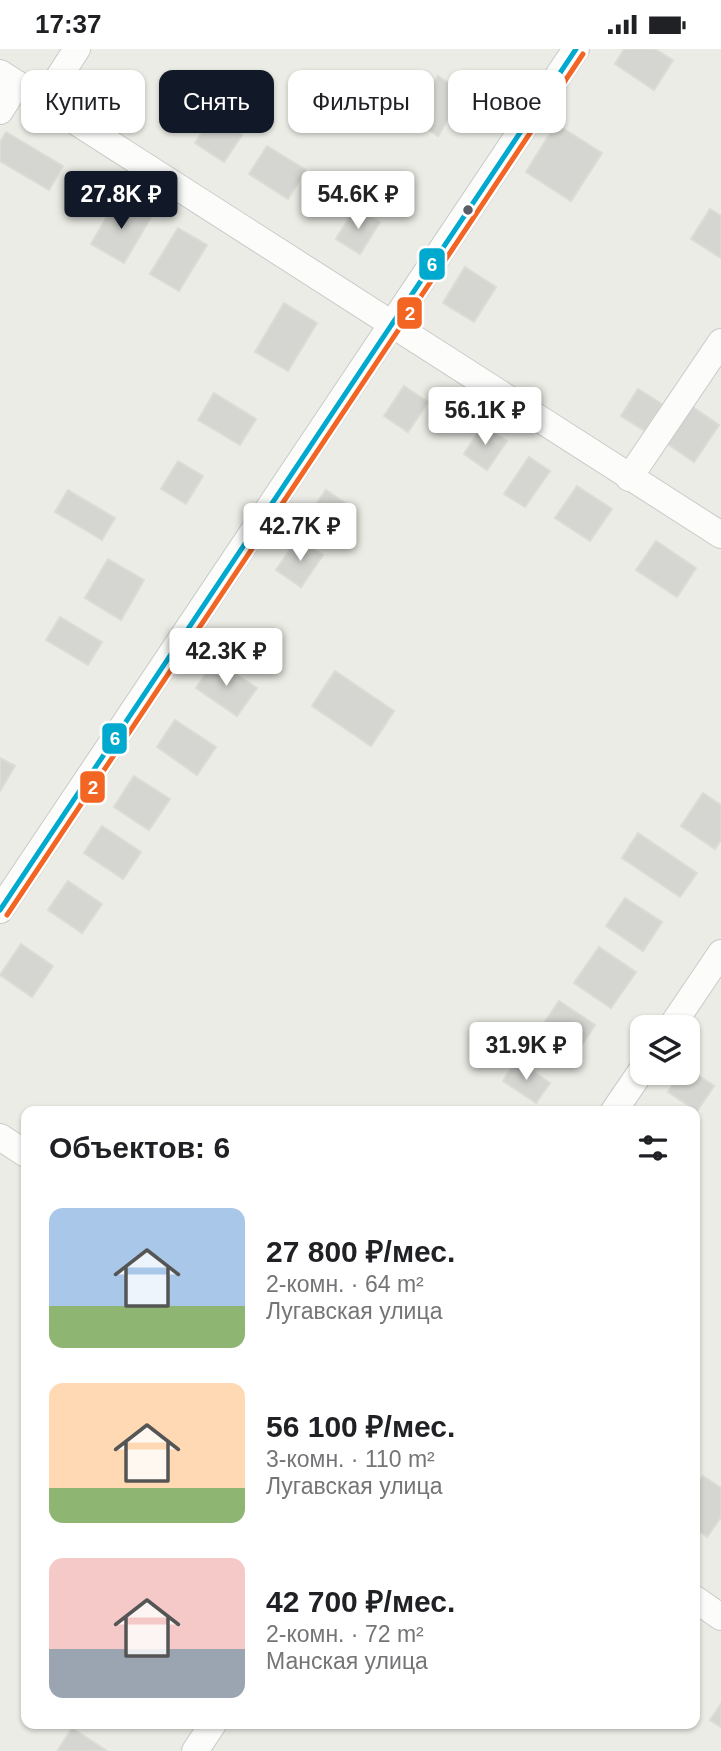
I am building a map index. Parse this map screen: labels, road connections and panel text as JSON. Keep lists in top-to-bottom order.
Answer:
{
  "lines": ["transit line 6", "transit line 2"],
  "page": {
    "status": "17:37",
    "chip": [
      "Купить",
      "Снять",
      "Фильтры",
      "Новое"
    ],
    "price": [
      "27.8K ₽",
      "54.6K ₽",
      "56.1K ₽",
      "42.7K ₽",
      "42.3K ₽",
      "31.9K ₽"
    ],
    "heading": "Объектов: 6",
    "list": [
      {
        "name": "27 800 ₽/мес.",
        "note": "2-комн. · 64 m² · Лугавская улица"
      },
      {
        "name": "56 100 ₽/мес.",
        "note": "3-комн. · 110 m² · Лугавская улица"
      },
      {
        "name": "42 700 ₽/мес.",
        "note": "2-комн. · 72 m² · Манская улица"
      }
    ]
  }
}
